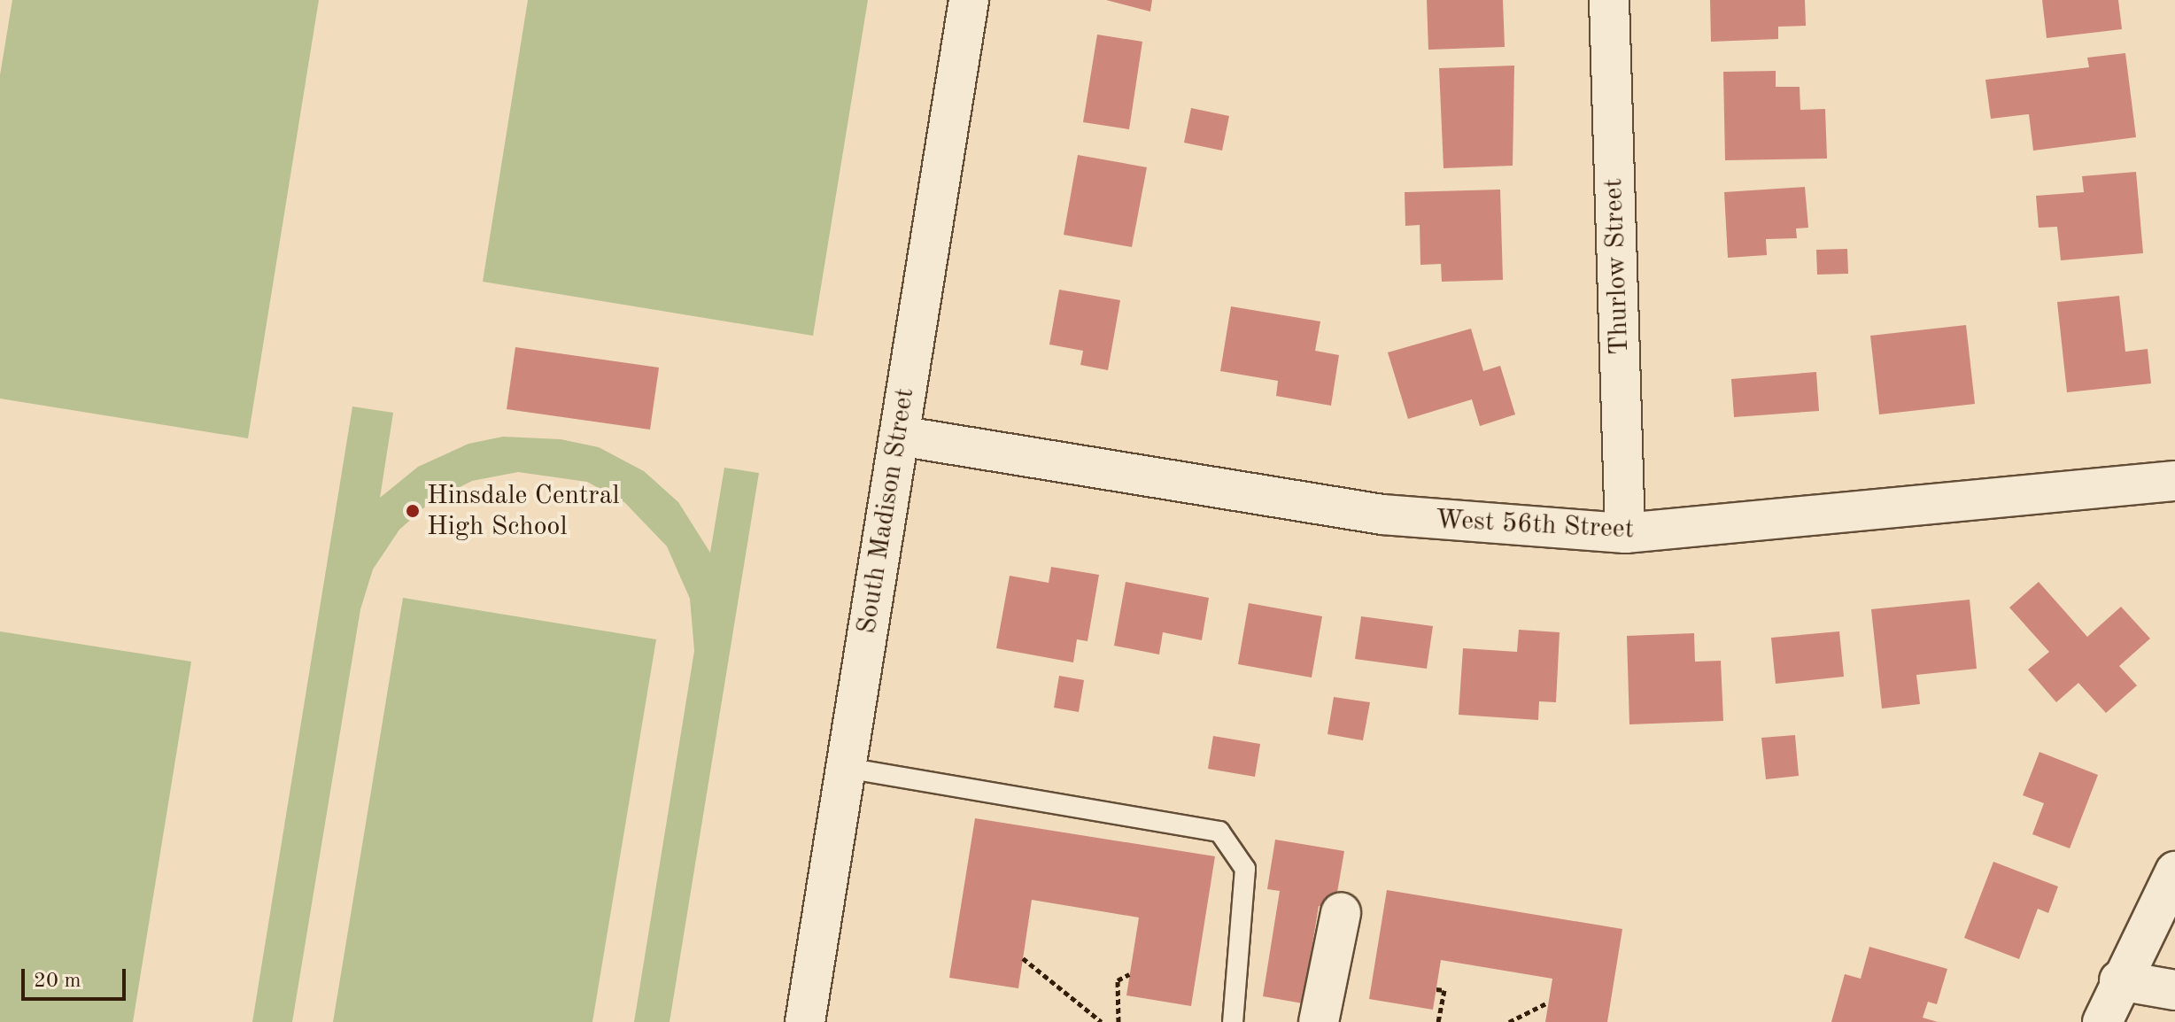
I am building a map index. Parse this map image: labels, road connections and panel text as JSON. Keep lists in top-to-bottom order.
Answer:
{
  "streets": {
    "street": ["Thurlow Street", "South Madison Street", "West 56th Street"]
  },
  "crossings": [
    ["Thurlow Street", "West 56th Street"],
    ["South Madison Street", "West 56th Street"]
  ],
  "places": ["Hinsdale Central High School"],
  "scale_bar": "20 m"
}
